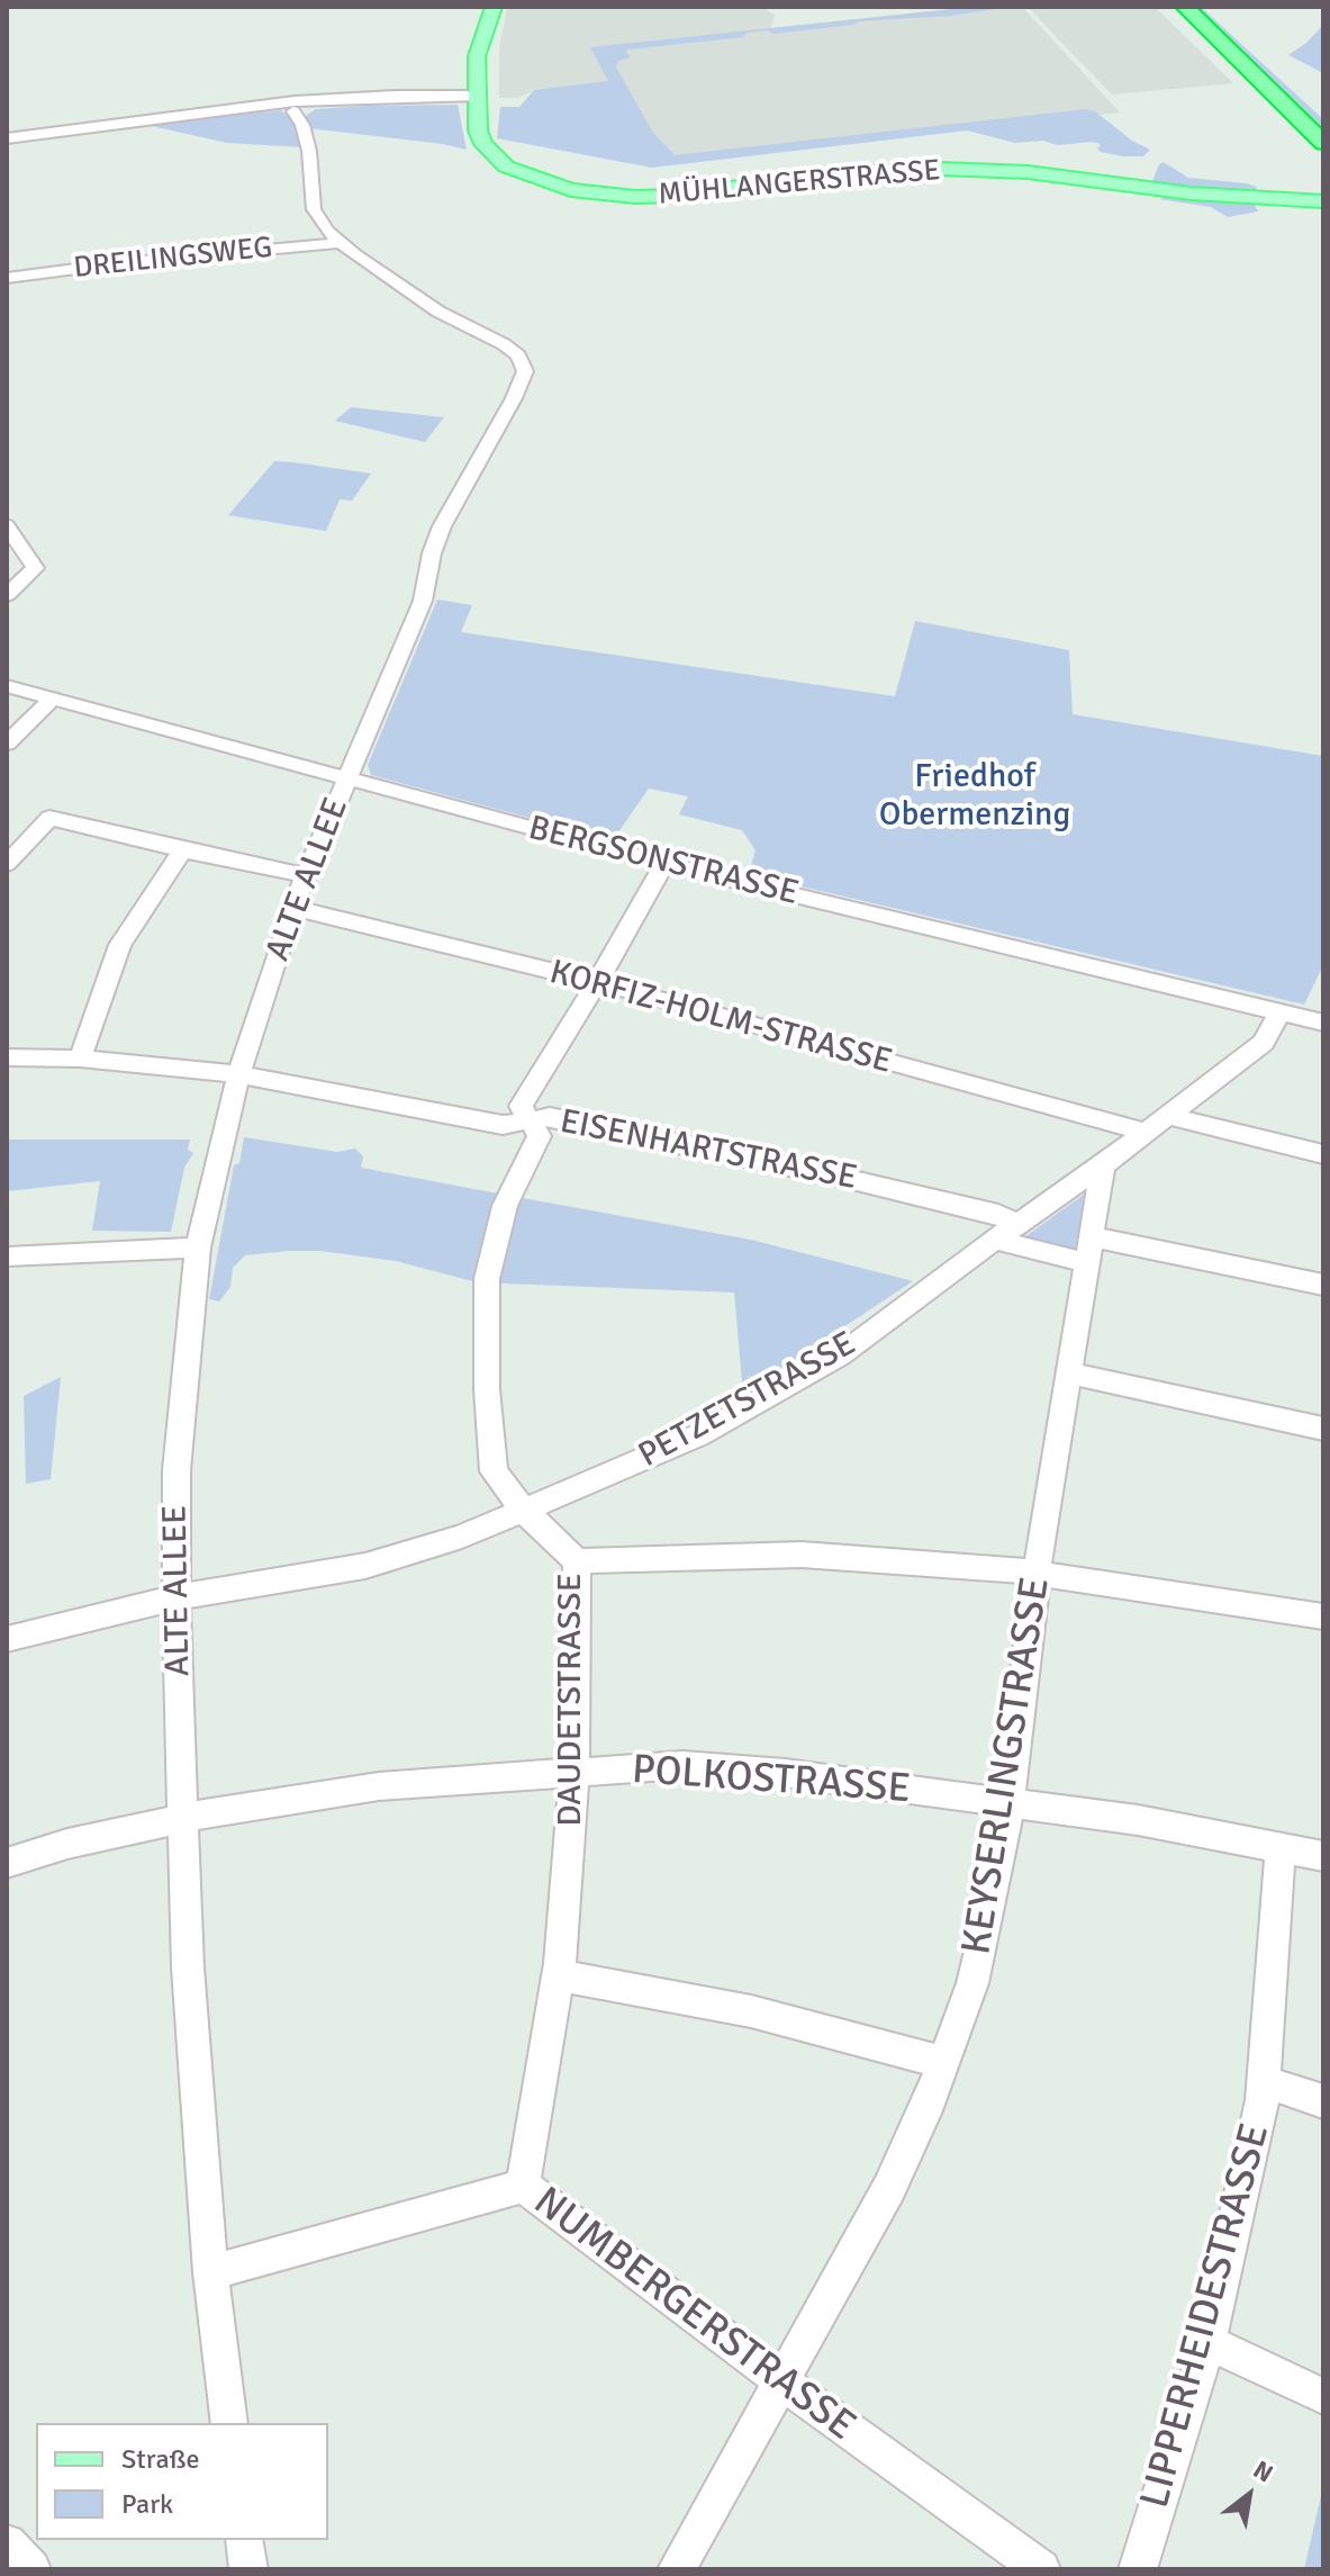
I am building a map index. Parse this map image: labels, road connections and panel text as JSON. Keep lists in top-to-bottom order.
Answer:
{
  "streets": {
    "main road": ["MÜHLANGERSTRASSE"],
    "street": [
      "DREILINGSWEG",
      "BERGSONSTRASSE",
      "ALTE ALLEE",
      "KORFIZ-HOLM-STRASSE",
      "EISENHARTSTRASSE",
      "PETZETSTRASSE",
      "DAUDETSTRASSE",
      "KEYSERLINGSTRASSE",
      "POLKOSTRASSE",
      "NUMBERGERSTRASSE",
      "LIPPERHEIDESTRASSE"
    ]
  },
  "crossings": [
    ["DREILINGSWEG", "ALTE ALLEE"],
    ["BERGSONSTRASSE", "ALTE ALLEE"],
    ["BERGSONSTRASSE", "PETZETSTRASSE"],
    ["BERGSONSTRASSE", "DAUDETSTRASSE"],
    ["ALTE ALLEE", "KORFIZ-HOLM-STRASSE"],
    ["ALTE ALLEE", "EISENHARTSTRASSE"],
    ["ALTE ALLEE", "PETZETSTRASSE"],
    ["ALTE ALLEE", "POLKOSTRASSE"],
    ["ALTE ALLEE", "NUMBERGERSTRASSE"],
    ["KORFIZ-HOLM-STRASSE", "PETZETSTRASSE"],
    ["KORFIZ-HOLM-STRASSE", "DAUDETSTRASSE"],
    ["EISENHARTSTRASSE", "PETZETSTRASSE"],
    ["EISENHARTSTRASSE", "DAUDETSTRASSE"],
    ["PETZETSTRASSE", "DAUDETSTRASSE"],
    ["PETZETSTRASSE", "KEYSERLINGSTRASSE"],
    ["DAUDETSTRASSE", "POLKOSTRASSE"],
    ["DAUDETSTRASSE", "NUMBERGERSTRASSE"],
    ["KEYSERLINGSTRASSE", "POLKOSTRASSE"],
    ["KEYSERLINGSTRASSE", "NUMBERGERSTRASSE"],
    ["POLKOSTRASSE", "LIPPERHEIDESTRASSE"]
  ],
  "parks": ["Friedhof Obermenzing"],
  "legend": ["Straße", "Park"],
  "north": "top right"
}
